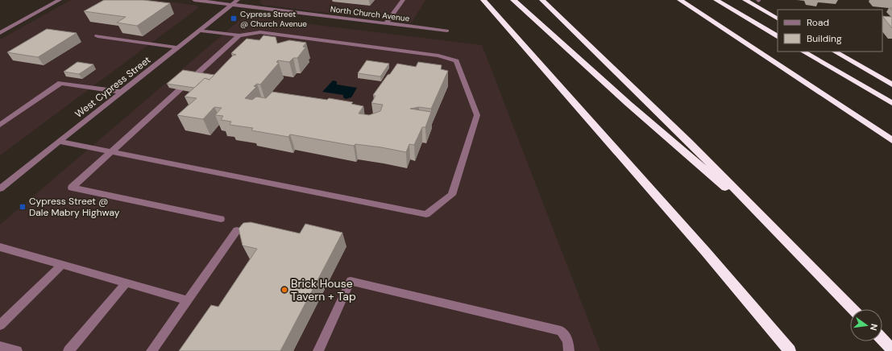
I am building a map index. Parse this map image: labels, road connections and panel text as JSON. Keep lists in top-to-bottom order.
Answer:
{
  "streets": {
    "street": ["North Church Avenue", "West Cypress Street"]
  },
  "crossings": [
    ["North Church Avenue", "West Cypress Street"]
  ],
  "places": {
    "transit": ["Cypress Street @ Church Avenue", "Cypress Street @ Dale Mabry Highway"],
    "other": ["Brick House Tavern + Tap"]
  },
  "legend": ["Road", "Building"],
  "north": "right"
}
